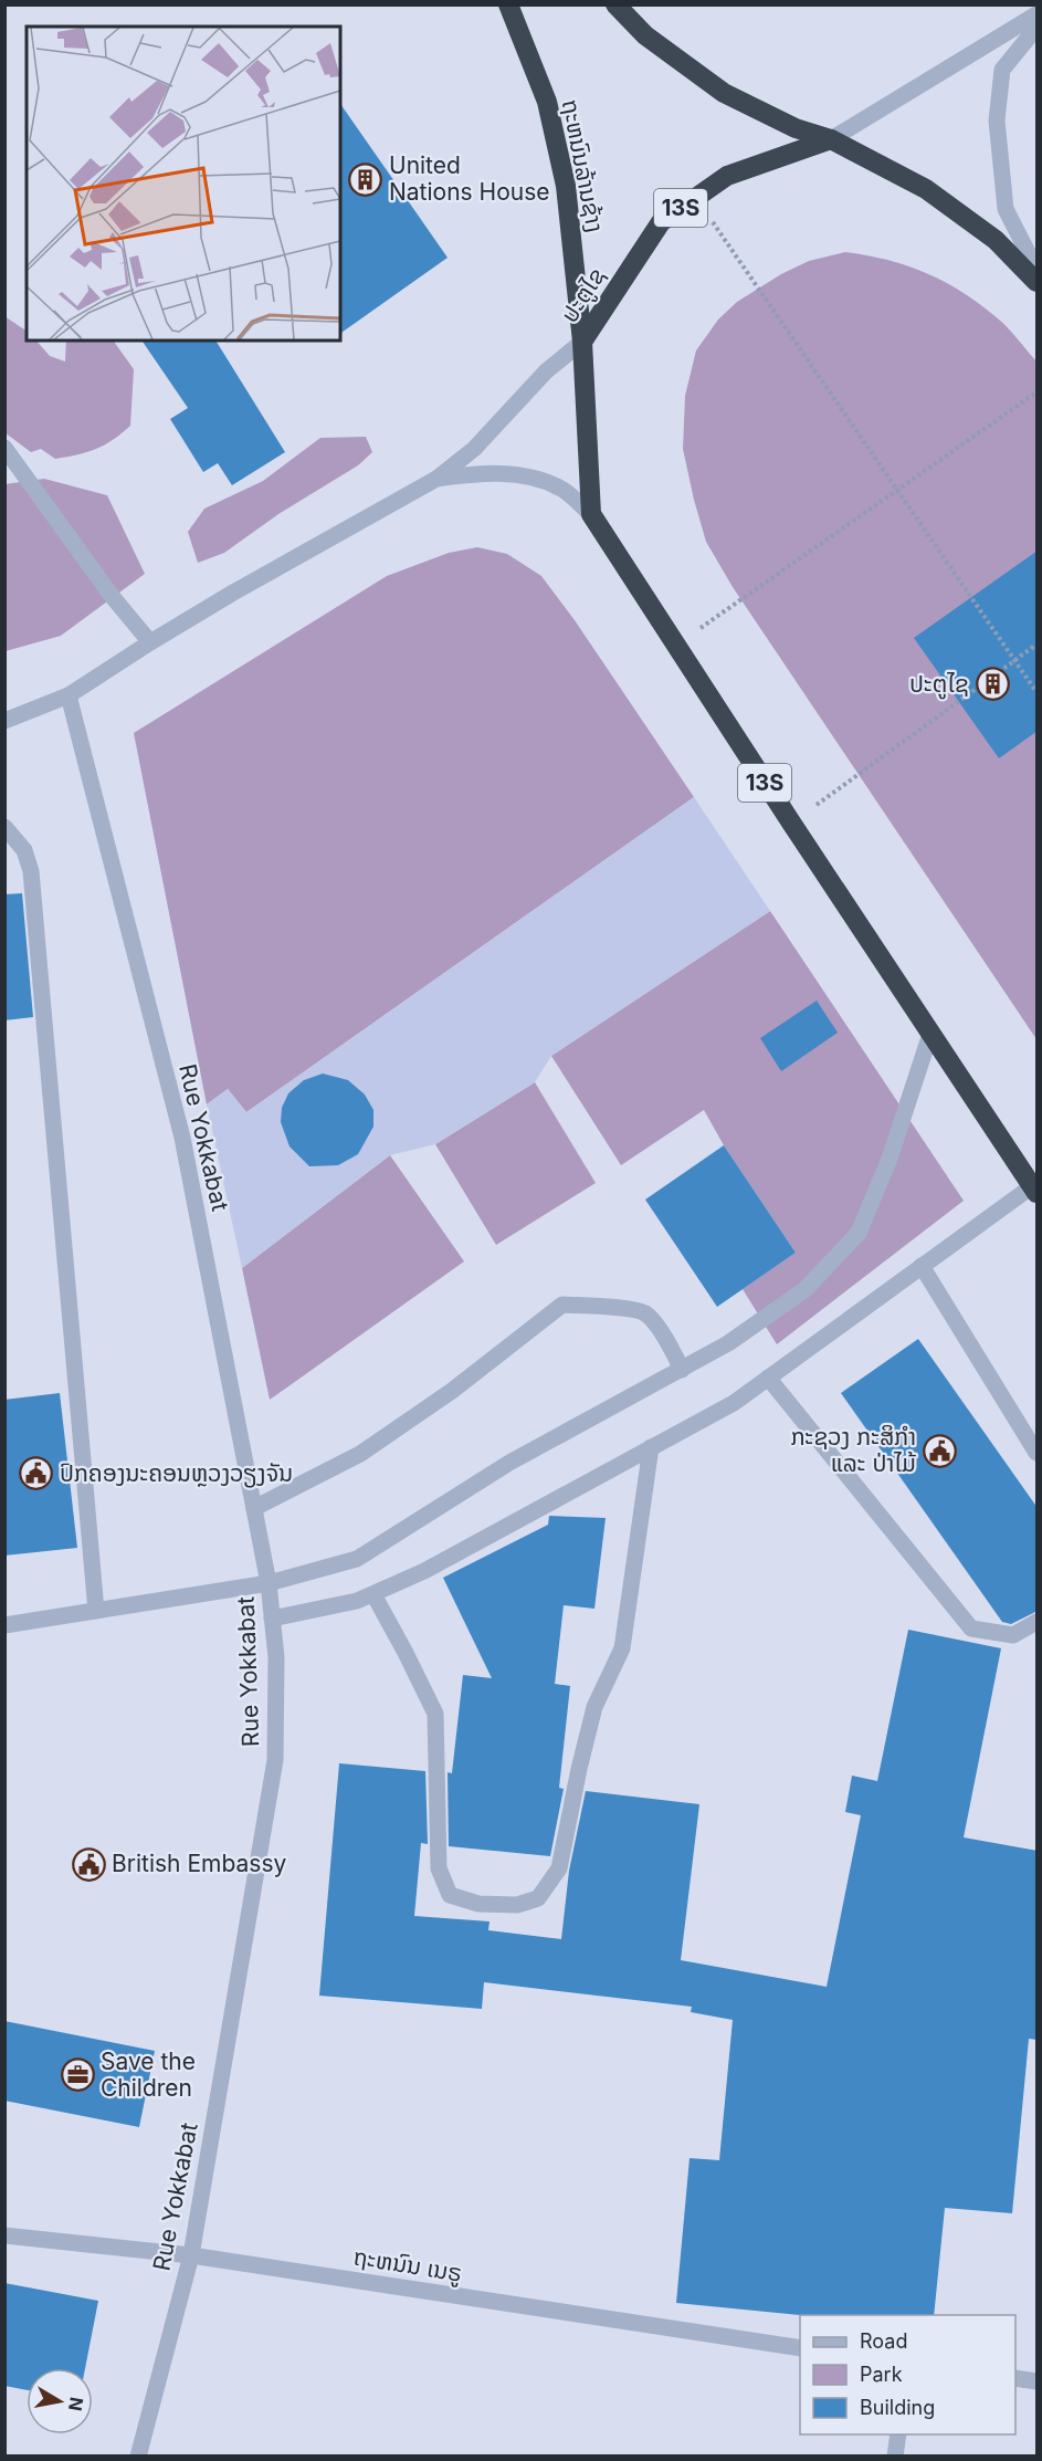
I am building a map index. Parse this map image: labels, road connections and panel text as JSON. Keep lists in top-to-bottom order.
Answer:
{
  "streets": {
    "highway": ["ຖະຫນົນລ້ານຊ້າງ", "13S", "ປະຕູໄຊ"],
    "street": ["Rue Yokkabat", "ຖະຫນົນ ເນຣູ"]
  },
  "crossings": [
    ["ຖະຫນົນລ້ານຊ້າງ", "ປະຕູໄຊ"],
    ["Rue Yokkabat", "ຖະຫນົນ ເນຣູ"]
  ],
  "places": {
    "building": ["United Nations House", "ປະຕູໄຊ"],
    "public building": ["ກະຊວງ ກະສິກຳ ແລະ ປ່າໄມ້", "ປົກຄອງນະຄອນຫຼວງວຽງຈັນ", "British Embassy"],
    "office": ["Save the Children"]
  },
  "legend": ["Road", "Park", "Building"],
  "north": "right"
}
